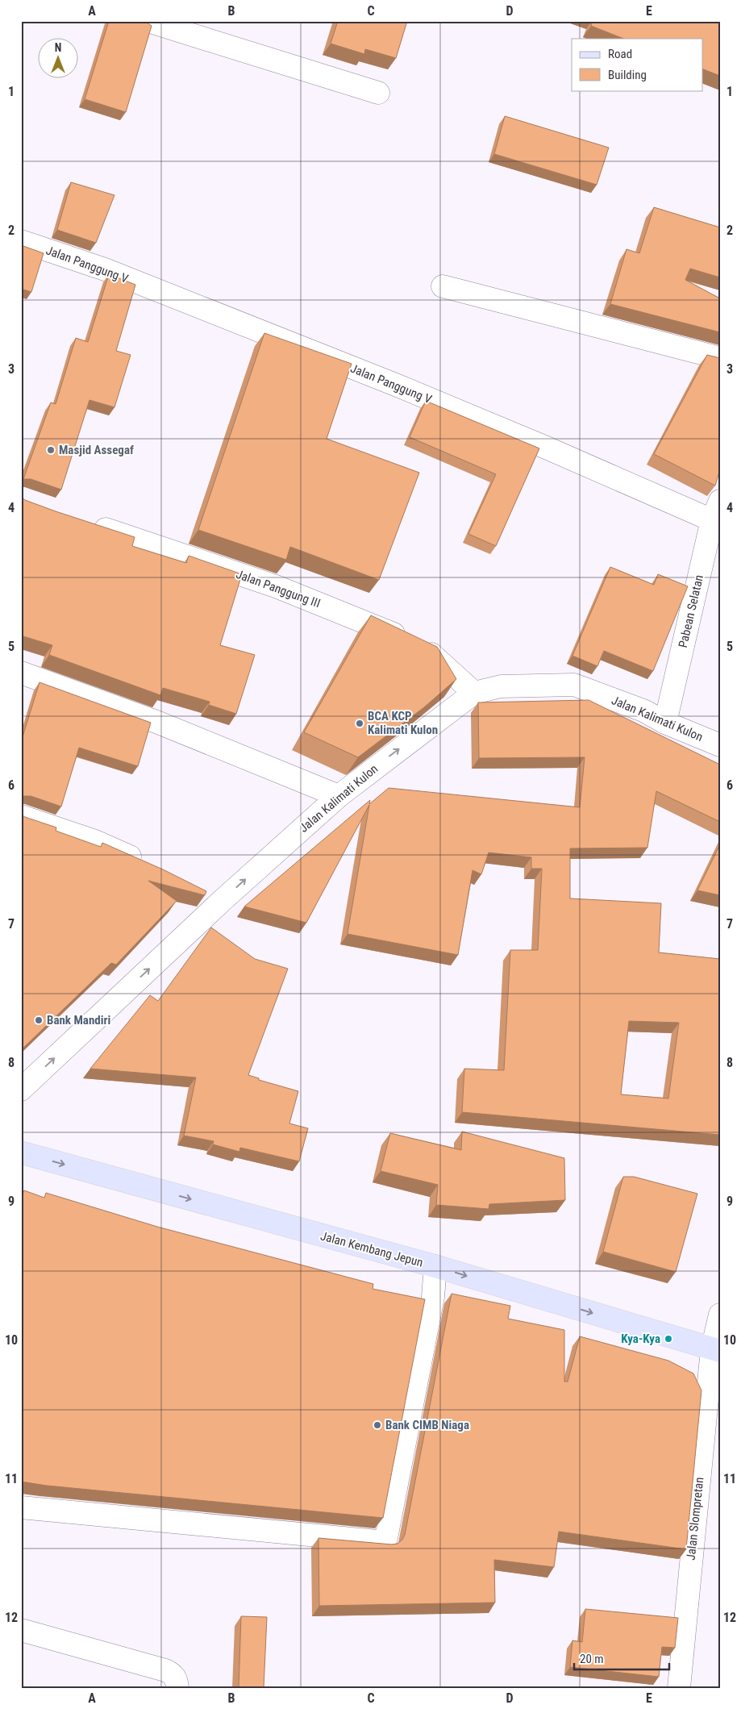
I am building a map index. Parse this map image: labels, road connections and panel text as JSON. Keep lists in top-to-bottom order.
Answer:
{
  "streets": {
    "main road": ["Jalan Kembang Jepun"],
    "street": [
      "Jalan Panggung V",
      "Jalan Panggung III",
      "Pabean Selatan",
      "Jalan Kalimati Kulon",
      "Jalan Slompretan"
    ]
  },
  "crossings": [
    ["Jalan Panggung V", "Pabean Selatan"],
    ["Jalan Panggung III", "Jalan Kalimati Kulon"],
    ["Pabean Selatan", "Jalan Kalimati Kulon"],
    ["Jalan Kembang Jepun", "Jalan Slompretan"]
  ],
  "one_way": ["Jalan Kalimati Kulon", "Jalan Kembang Jepun"],
  "places": [
    "Masjid Assegaf",
    "BCA KCP Kalimati Kulon",
    "Bank Mandiri",
    "Kya-Kya",
    "Bank CIMB Niaga"
  ],
  "legend": ["Road", "Building"],
  "scale_bar": "20 m",
  "north": "top",
  "grid": {
    "columns": [
      "A",
      "B",
      "C",
      "D",
      "E"
    ],
    "rows": [
      "1",
      "2",
      "3",
      "4",
      "5",
      "6",
      "7",
      "8",
      "9",
      "10",
      "11",
      "12"
    ]
  }
}
